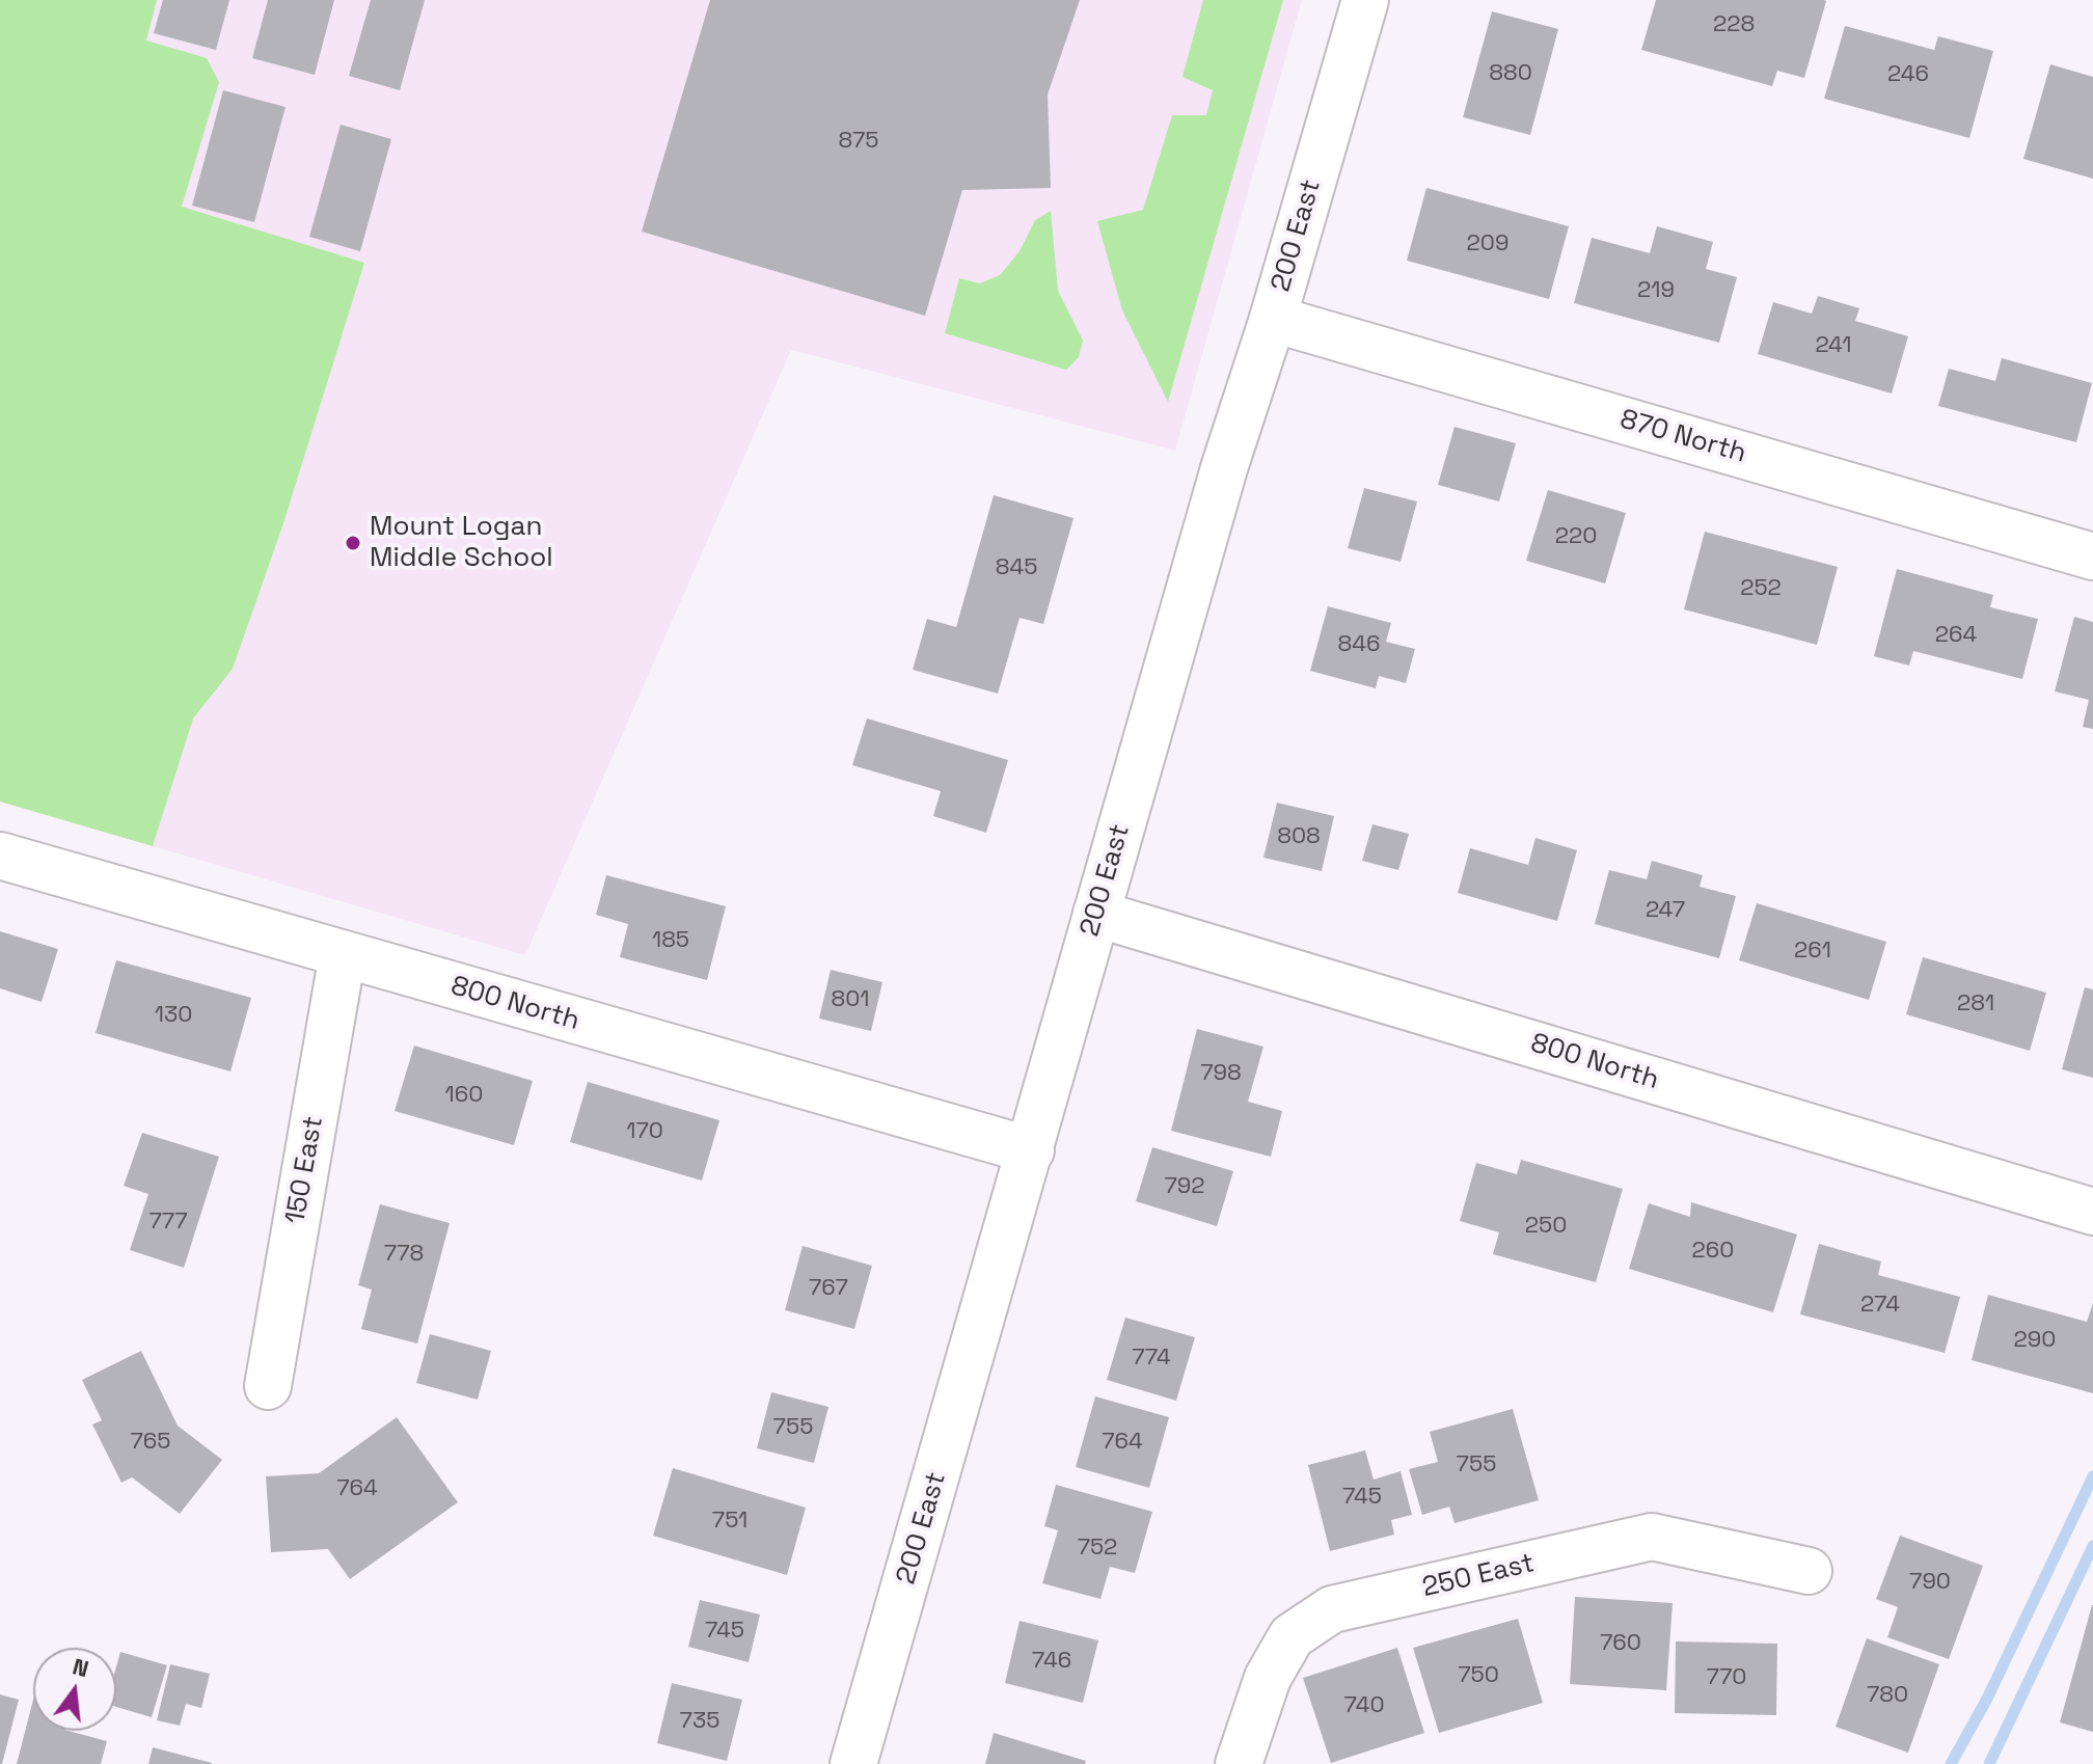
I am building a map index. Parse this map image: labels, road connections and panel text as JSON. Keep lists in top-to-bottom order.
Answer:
{
  "streets": {
    "street": [
      "200 East",
      "870 North",
      "800 North",
      "150 East",
      "250 East"
    ]
  },
  "crossings": [
    ["200 East", "870 North"],
    ["200 East", "800 North"],
    ["800 North", "150 East"]
  ],
  "places": ["Mount Logan Middle School"],
  "house_numbers": [
    "228",
    "880",
    "246",
    "875",
    "209",
    "219",
    "241",
    "220",
    "845",
    "252",
    "264",
    "846",
    "808",
    "247",
    "185",
    "261",
    "801",
    "281",
    "130",
    "798",
    "160",
    "170",
    "792",
    "777",
    "250",
    "260",
    "778",
    "767",
    "274",
    "290",
    "774",
    "755",
    "765",
    "764",
    "755",
    "764",
    "745",
    "751",
    "752",
    "790",
    "745",
    "760",
    "746",
    "750",
    "770",
    "780",
    "740",
    "735"
  ],
  "north": "top"
}
